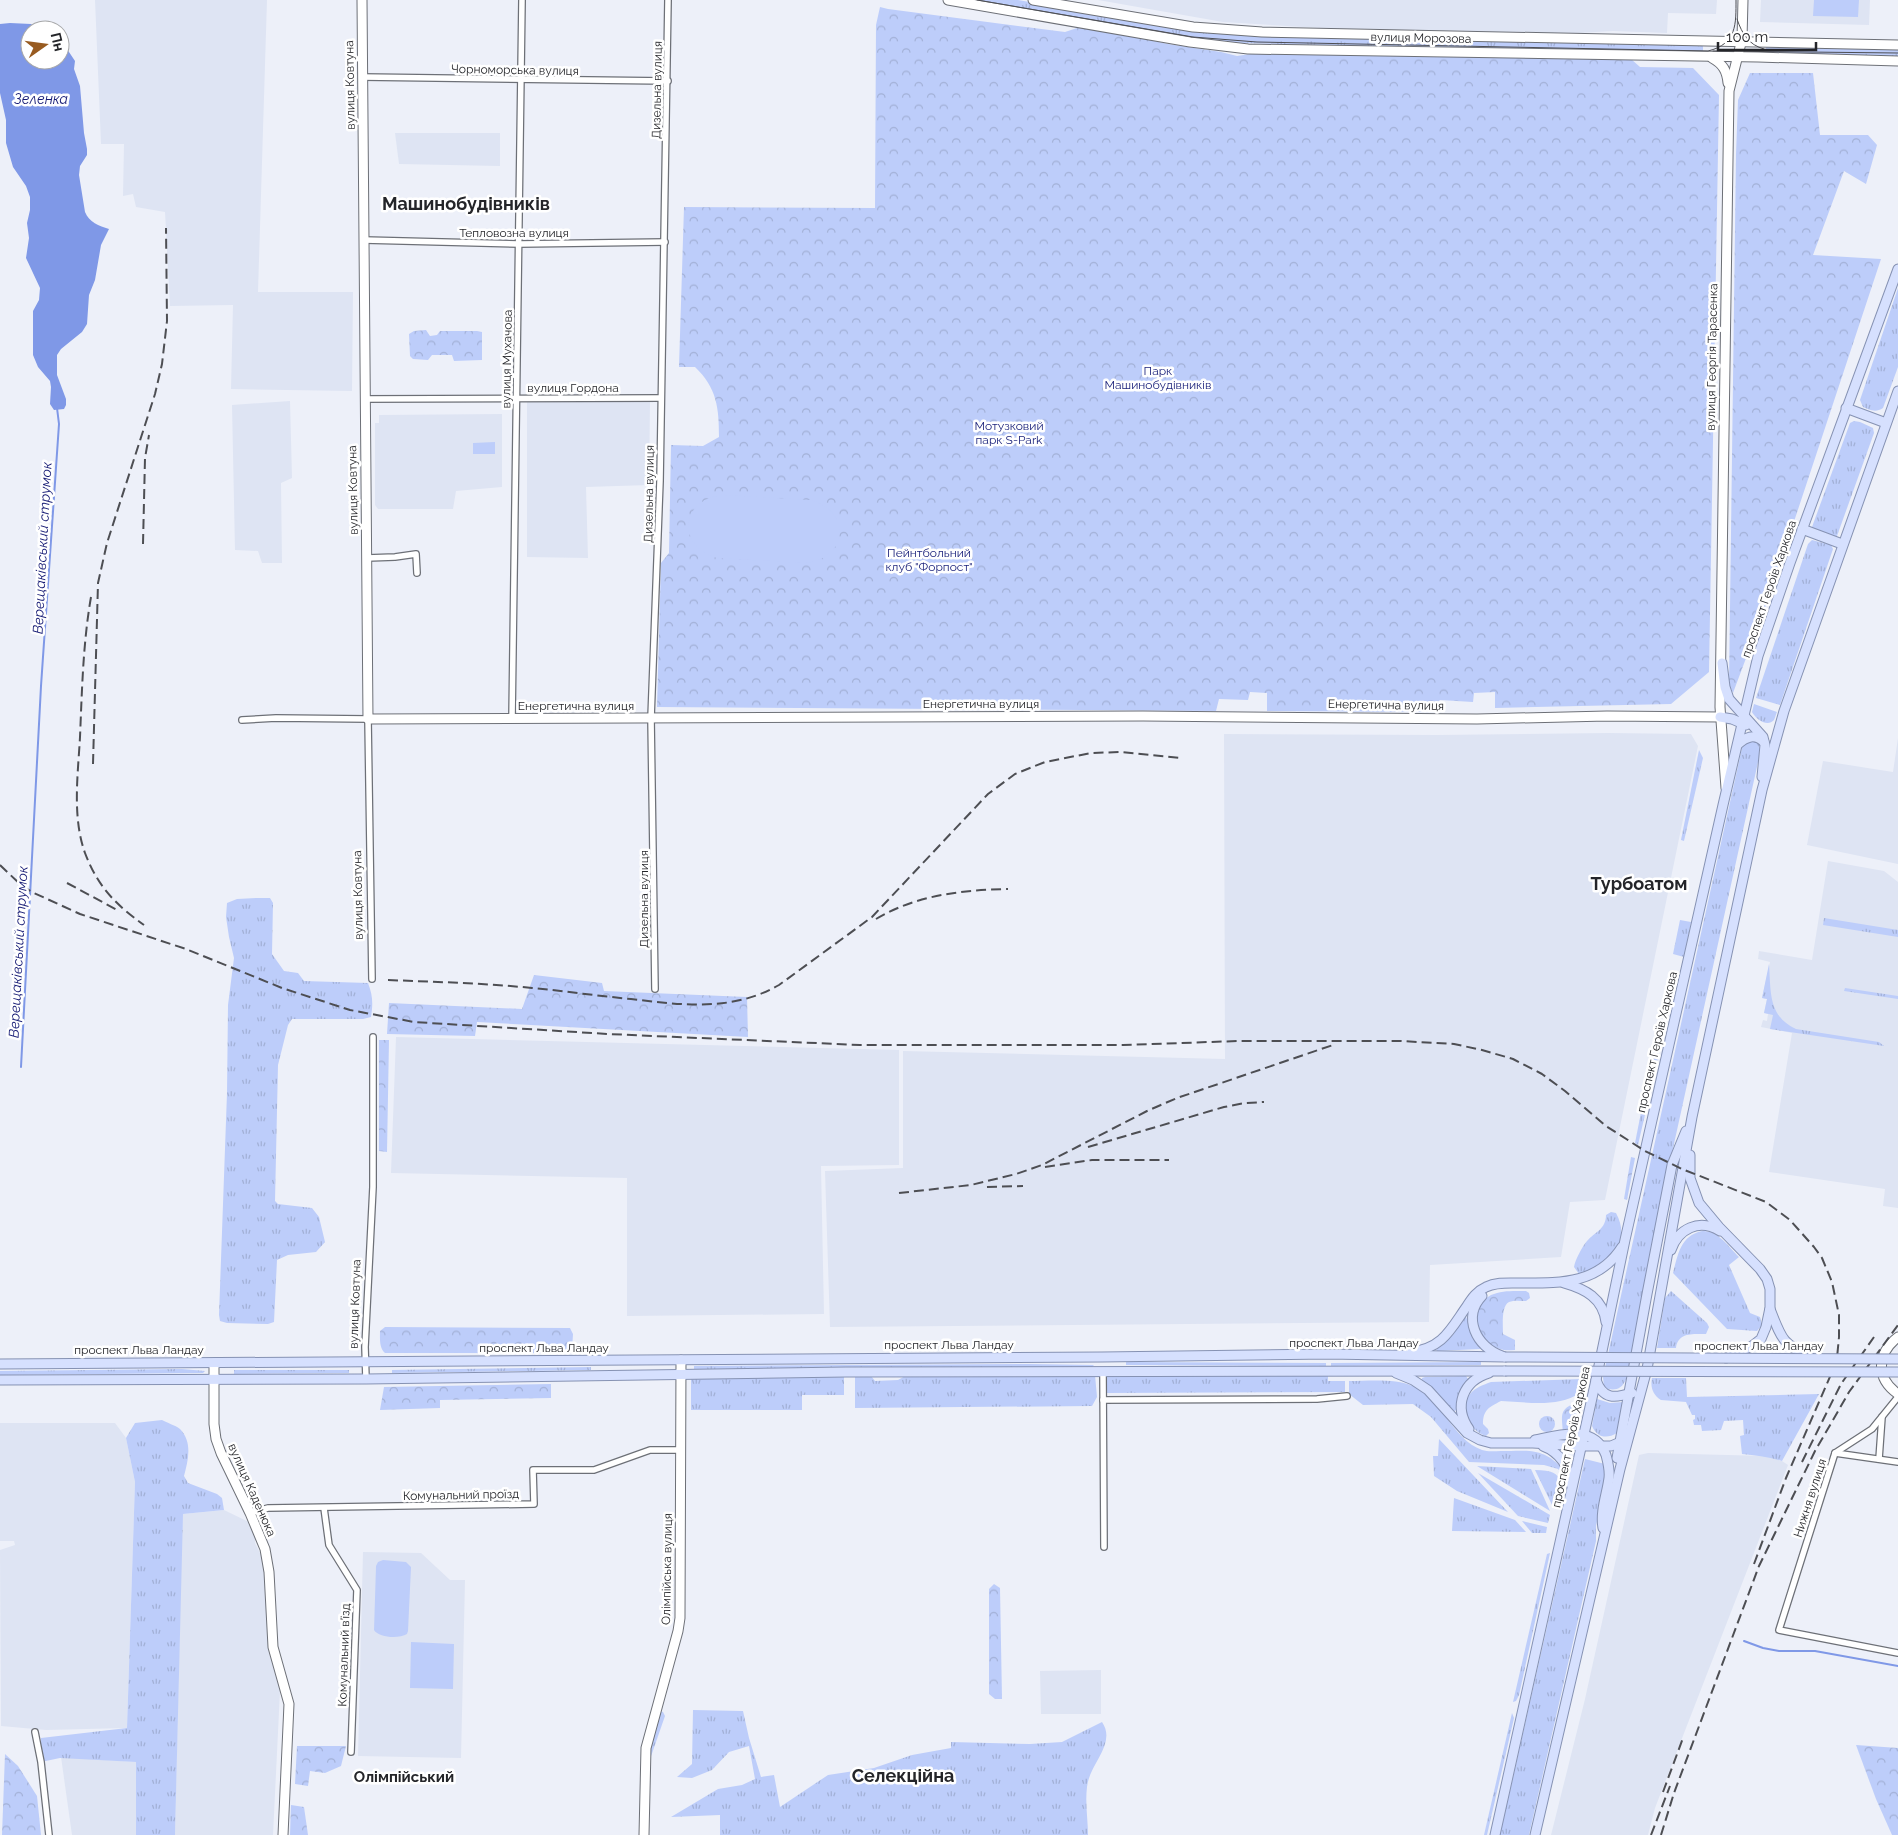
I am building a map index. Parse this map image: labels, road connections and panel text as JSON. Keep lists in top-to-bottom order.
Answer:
{
  "streets": {
    "main road": ["проспект Героїв Харкова", "проспект Льва Ландау"],
    "street": [
      "вулиця Морозова",
      "Чорноморська вулиця",
      "вулиця Ковтуна",
      "Дизельна вулиця",
      "Тепловозна вулиця",
      "вулиця Георгія Тарасенка",
      "вулиця Мухачова",
      "вулиця Гордона",
      "Енергетична вулиця",
      "вулиця Каденюка",
      "Комунальний проїзд",
      "Нижня вулиця",
      "Олімпійська вулиця",
      "Комунальний в’їзд"
    ]
  },
  "crossings": [
    ["вулиця Морозова", "вулиця Георгія Тарасенка"],
    ["Чорноморська вулиця", "вулиця Ковтуна"],
    ["Чорноморська вулиця", "Дизельна вулиця"],
    ["Чорноморська вулиця", "вулиця Мухачова"],
    ["вулиця Ковтуна", "Тепловозна вулиця"],
    ["вулиця Ковтуна", "вулиця Гордона"],
    ["вулиця Ковтуна", "Енергетична вулиця"],
    ["вулиця Ковтуна", "проспект Льва Ландау"],
    ["Дизельна вулиця", "Тепловозна вулиця"],
    ["Дизельна вулиця", "вулиця Гордона"],
    ["Дизельна вулиця", "Енергетична вулиця"],
    ["Тепловозна вулиця", "вулиця Мухачова"],
    ["вулиця Георгія Тарасенка", "проспект Героїв Харкова"],
    ["вулиця Георгія Тарасенка", "Енергетична вулиця"],
    ["вулиця Мухачова", "вулиця Гордона"],
    ["вулиця Мухачова", "Енергетична вулиця"],
    ["проспект Льва Ландау", "вулиця Каденюка"],
    ["проспект Льва Ландау", "Олімпійська вулиця"],
    ["Комунальний проїзд", "Олімпійська вулиця"],
    ["Комунальний проїзд", "Комунальний в’їзд"]
  ],
  "districts": [
    "Машинобудівників",
    "Турбоатом",
    "Селекційна",
    "Олімпійський"
  ],
  "water": ["Зеленка", "Верещаківський струмок"],
  "parks": ["Парк Машинобудівників", "Мотузковий парк S-Park", "Пейнтбольний клуб \"Форпост\""],
  "scale_bar": "100 m",
  "north": "right"
}
